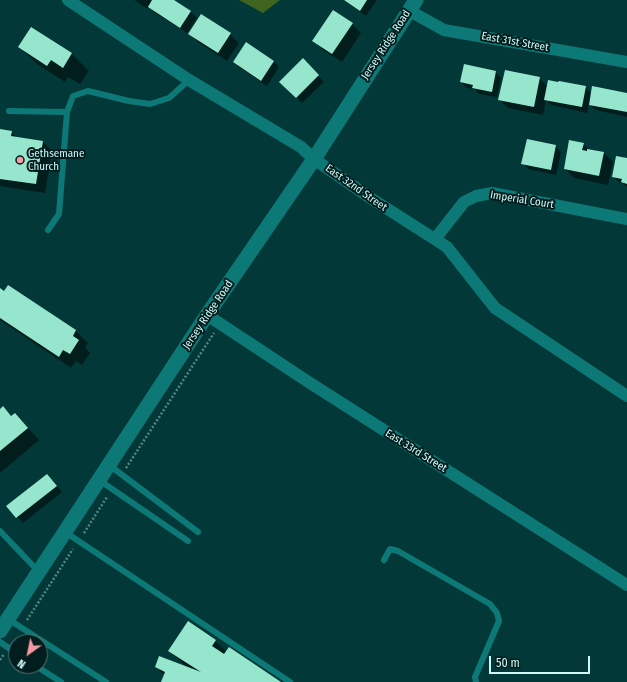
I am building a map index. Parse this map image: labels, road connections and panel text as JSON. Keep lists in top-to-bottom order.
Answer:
{
  "streets": {
    "street": [
      "East 31st Street",
      "Jersey Ridge Road",
      "East 32nd Street",
      "Imperial Court",
      "East 33rd Street"
    ]
  },
  "crossings": [
    ["East 31st Street", "Jersey Ridge Road"],
    ["Jersey Ridge Road", "East 32nd Street"],
    ["Jersey Ridge Road", "East 33rd Street"],
    ["East 32nd Street", "Imperial Court"]
  ],
  "places": ["Gethsemane Church"],
  "scale_bar": "50 m",
  "north": "bottom left"
}
